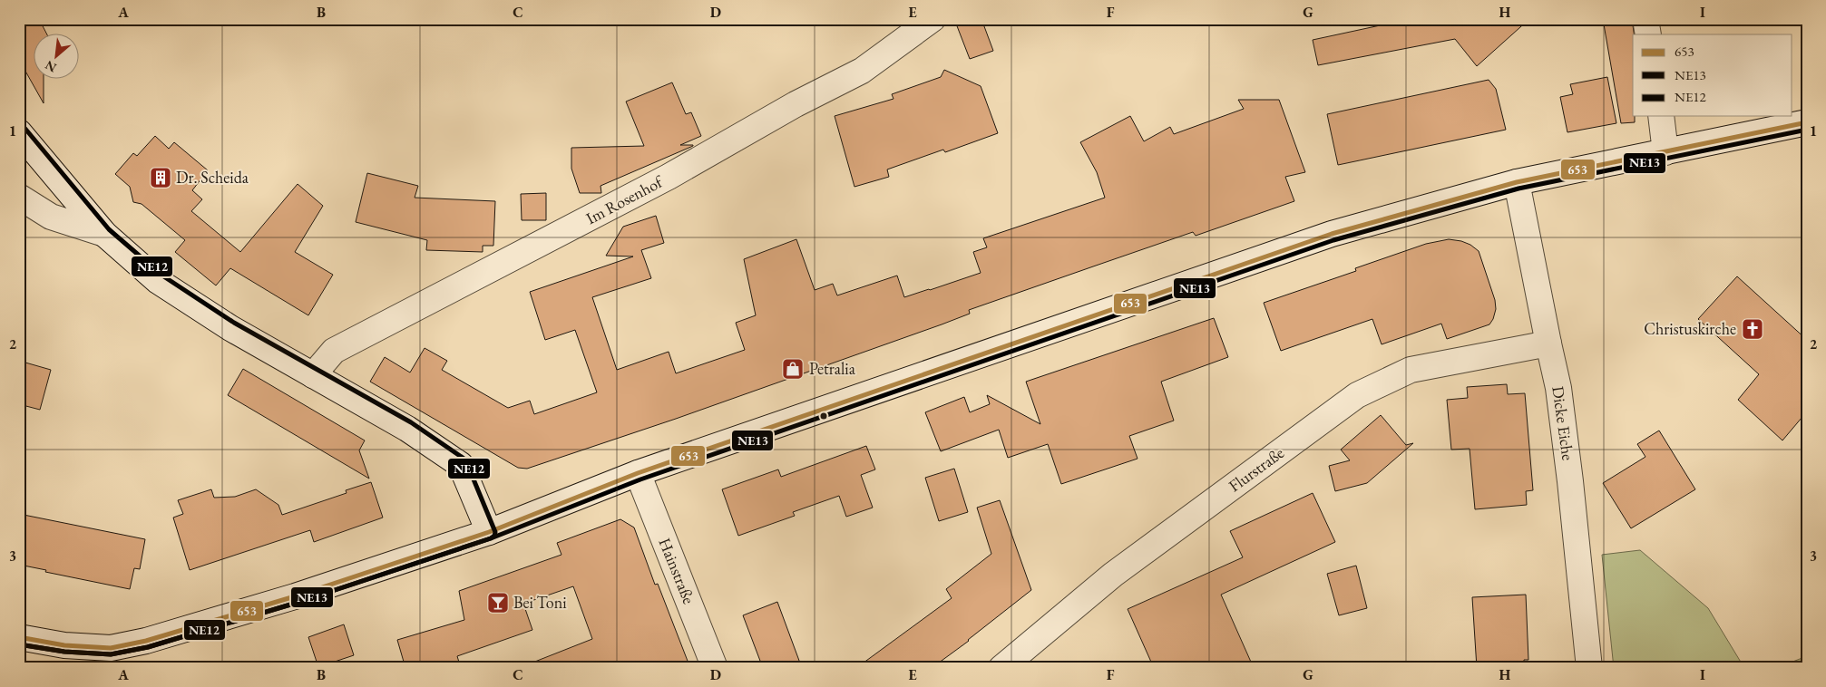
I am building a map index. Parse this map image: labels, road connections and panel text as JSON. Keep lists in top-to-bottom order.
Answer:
{
  "streets": {
    "street": [
      "Im Rosenhof",
      "Dicke Eiche",
      "Flurstraße",
      "Hainstraße"
    ]
  },
  "crossings": [
    ["Dicke Eiche", "Flurstraße"]
  ],
  "places": {
    "building": ["Dr. Scheida"],
    "church": ["Christuskirche"],
    "shop": ["Petralia"],
    "bar": ["Bei Toni"]
  },
  "lines": ["transit line 653", "transit line NE12", "transit line NE13"],
  "legend": ["653", "NE13", "NE12"],
  "north": "bottom left",
  "grid": {
    "columns": [
      "A",
      "B",
      "C",
      "D",
      "E",
      "F",
      "G",
      "H",
      "I"
    ],
    "rows": ["1", "2", "3"]
  }
}
